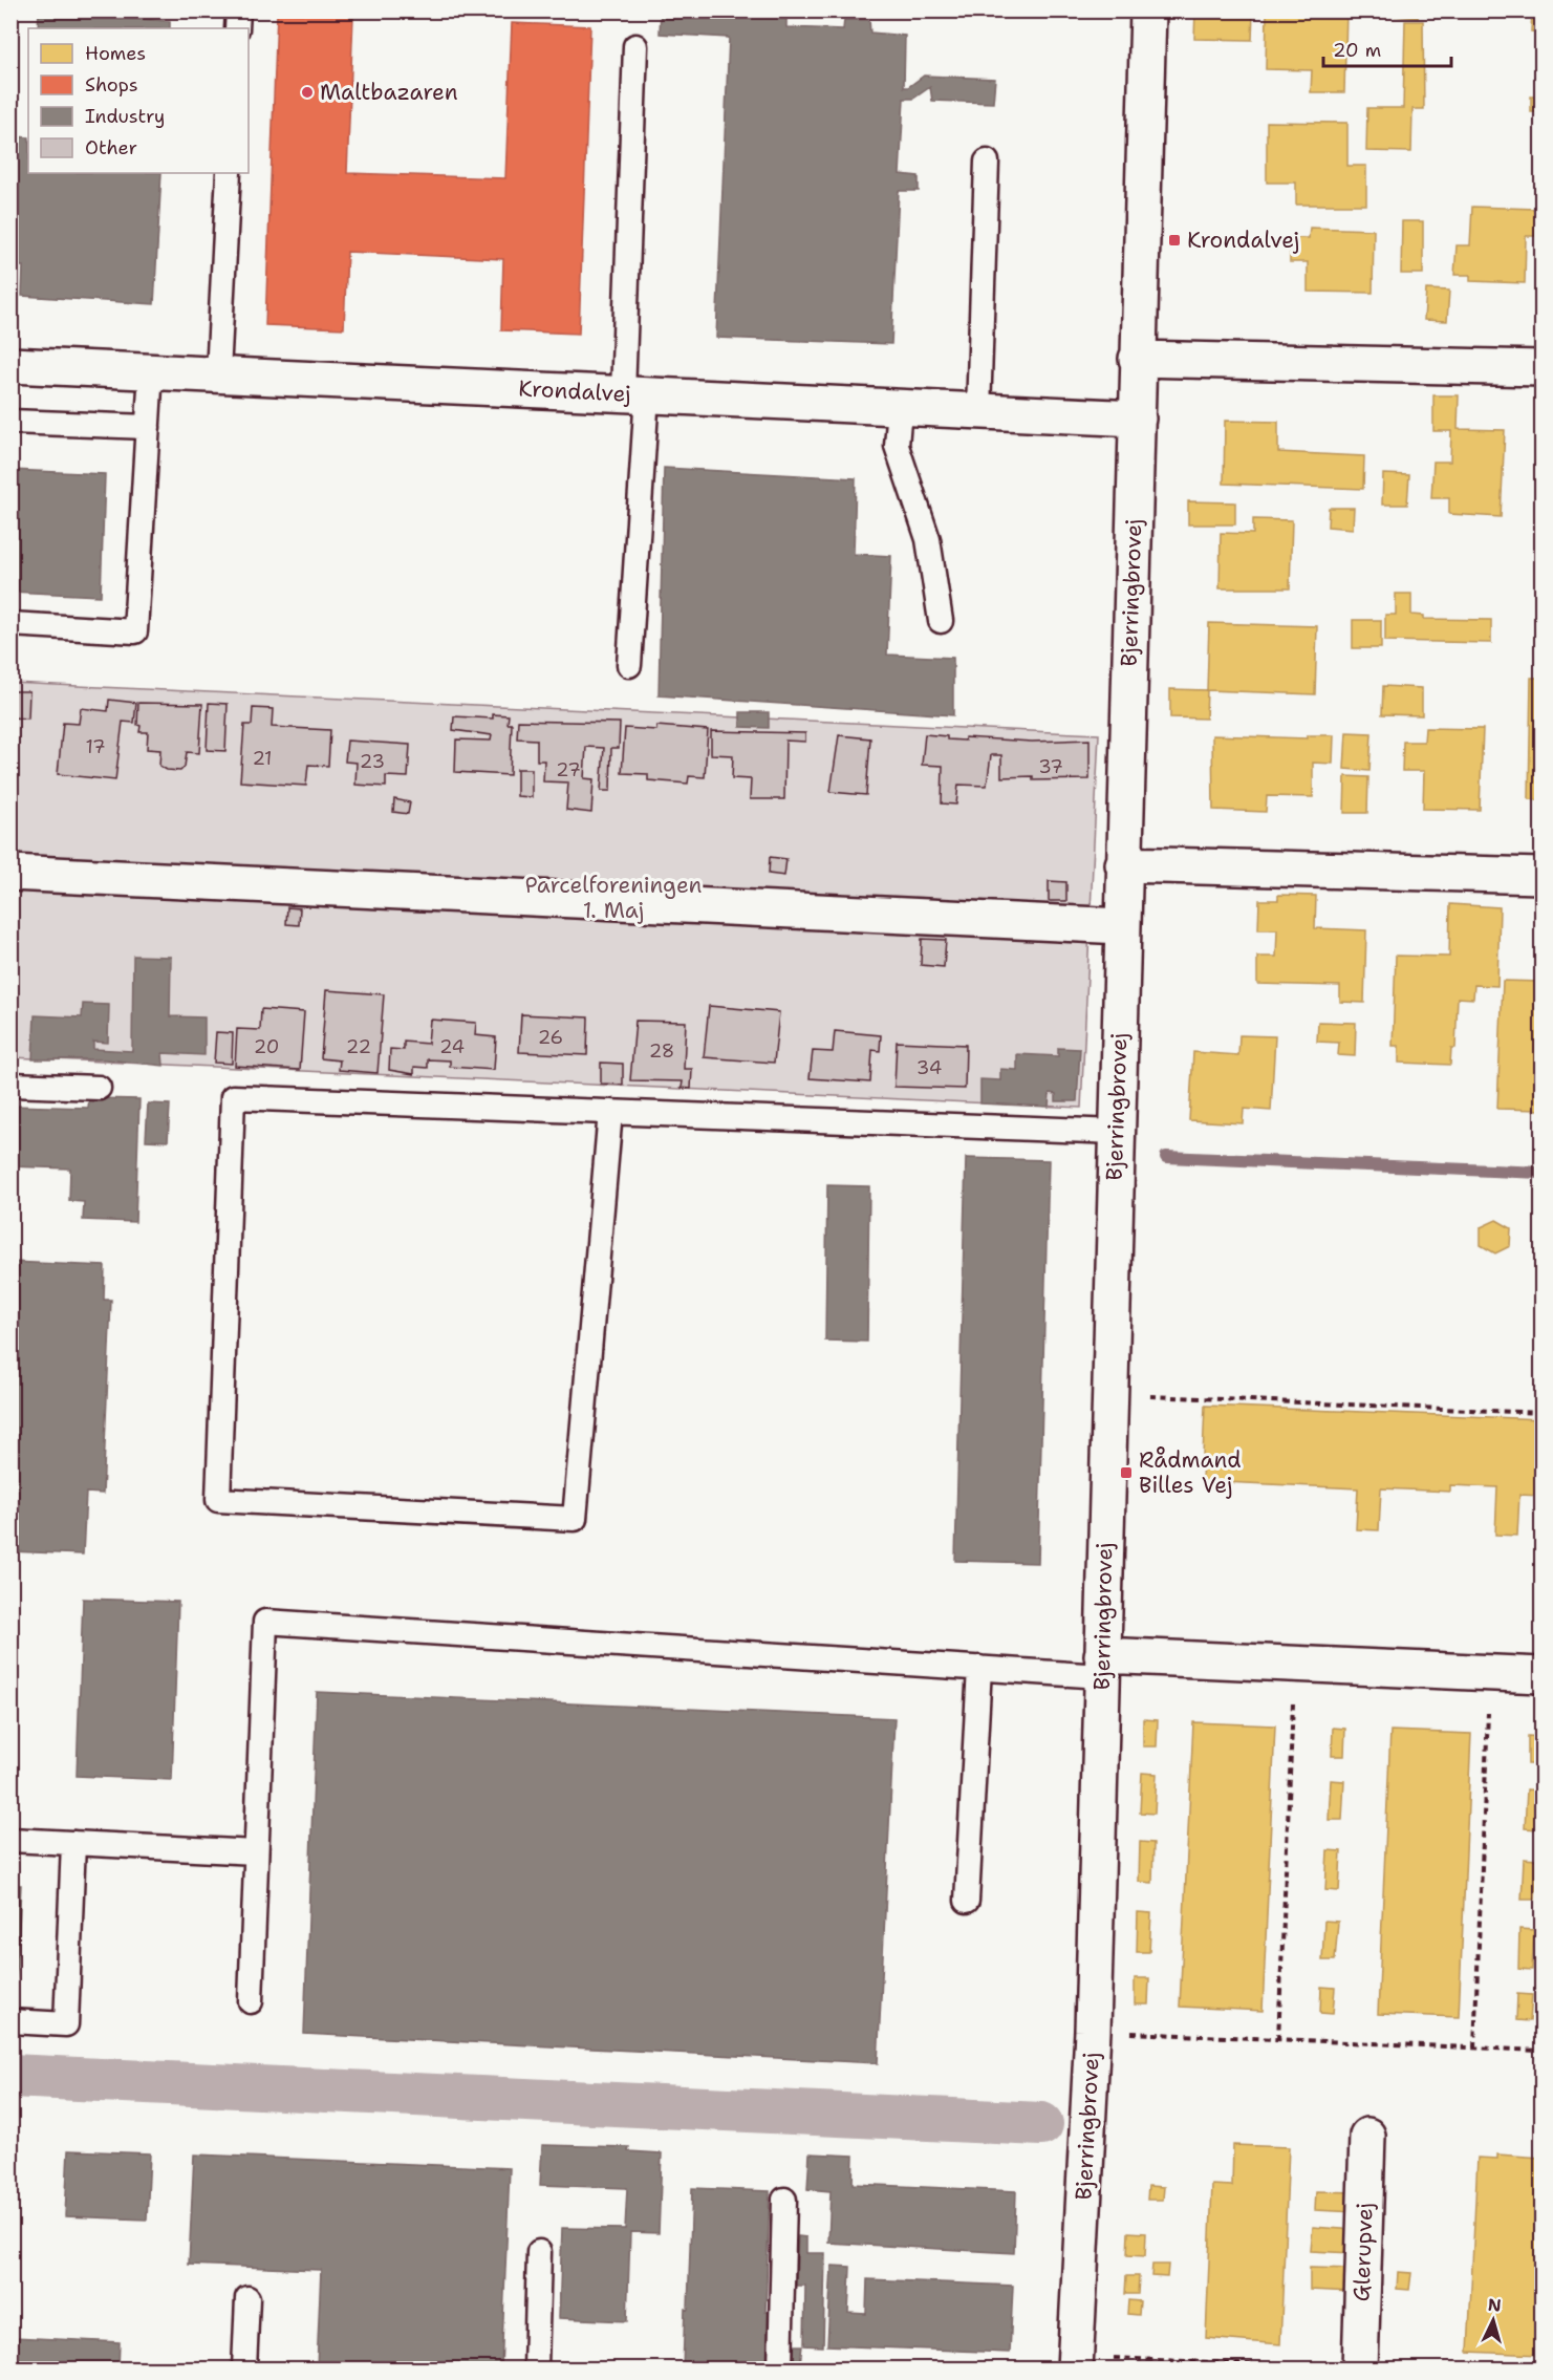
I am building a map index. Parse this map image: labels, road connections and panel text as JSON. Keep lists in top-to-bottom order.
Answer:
{
  "streets": {
    "street": ["Krondalvej", "Bjerringbrovej", "Glerupvej"]
  },
  "crossings": [
    ["Krondalvej", "Bjerringbrovej"]
  ],
  "parks": ["Parcelforeningen 1. Maj"],
  "places": {
    "other": ["Maltbazaren"],
    "transit": ["Krondalvej", "Rådmand Billes Vej"]
  },
  "house_numbers": [
    "17",
    "21",
    "23",
    "37",
    "27",
    "26",
    "20",
    "22",
    "24",
    "28",
    "34"
  ],
  "legend": [
    "Homes",
    "Shops",
    "Industry",
    "Other"
  ],
  "scale_bar": "20 m",
  "north": "top"
}
